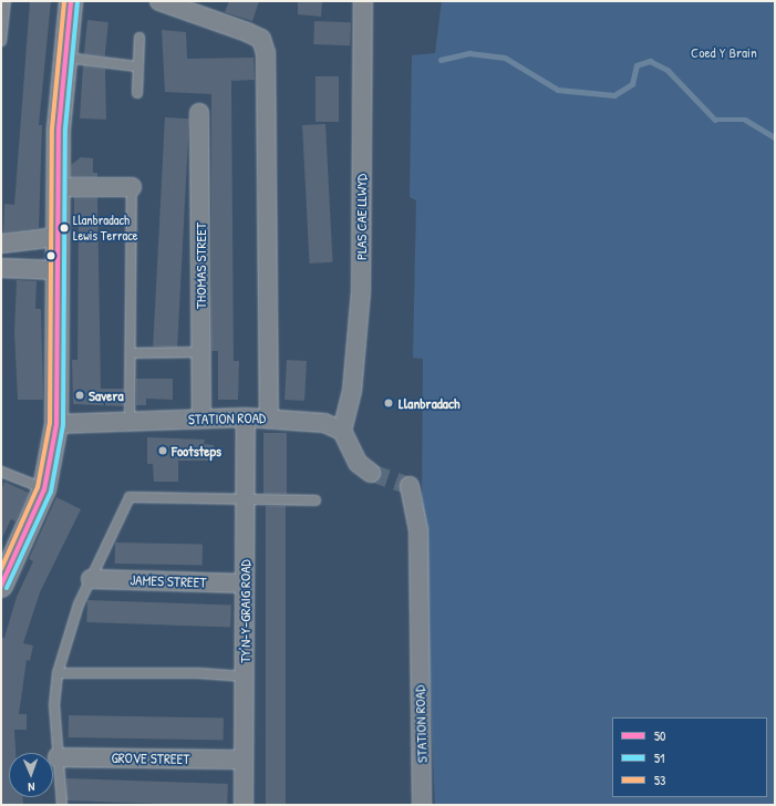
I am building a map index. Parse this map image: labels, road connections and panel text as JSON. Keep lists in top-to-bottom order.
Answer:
{
  "streets": {
    "street": [
      "PLAS CAE LLWYD",
      "THOMAS STREET",
      "STATION ROAD",
      "JAMES STREET",
      "TY'N-Y-GRAIG ROAD",
      "GROVE STREET"
    ]
  },
  "crossings": [
    ["PLAS CAE LLWYD", "STATION ROAD"],
    ["THOMAS STREET", "STATION ROAD"],
    ["STATION ROAD", "TY'N-Y-GRAIG ROAD"],
    ["JAMES STREET", "TY'N-Y-GRAIG ROAD"],
    ["TY'N-Y-GRAIG ROAD", "GROVE STREET"]
  ],
  "parks": ["Coed Y Brain"],
  "places": [
    "Llanbradach Lewis Terrace",
    "Savera",
    "Llanbradach",
    "Footsteps"
  ],
  "lines": ["transit line 50", "transit line 53", "transit line 51"],
  "legend": ["50", "51", "53"],
  "north": "bottom"
}
